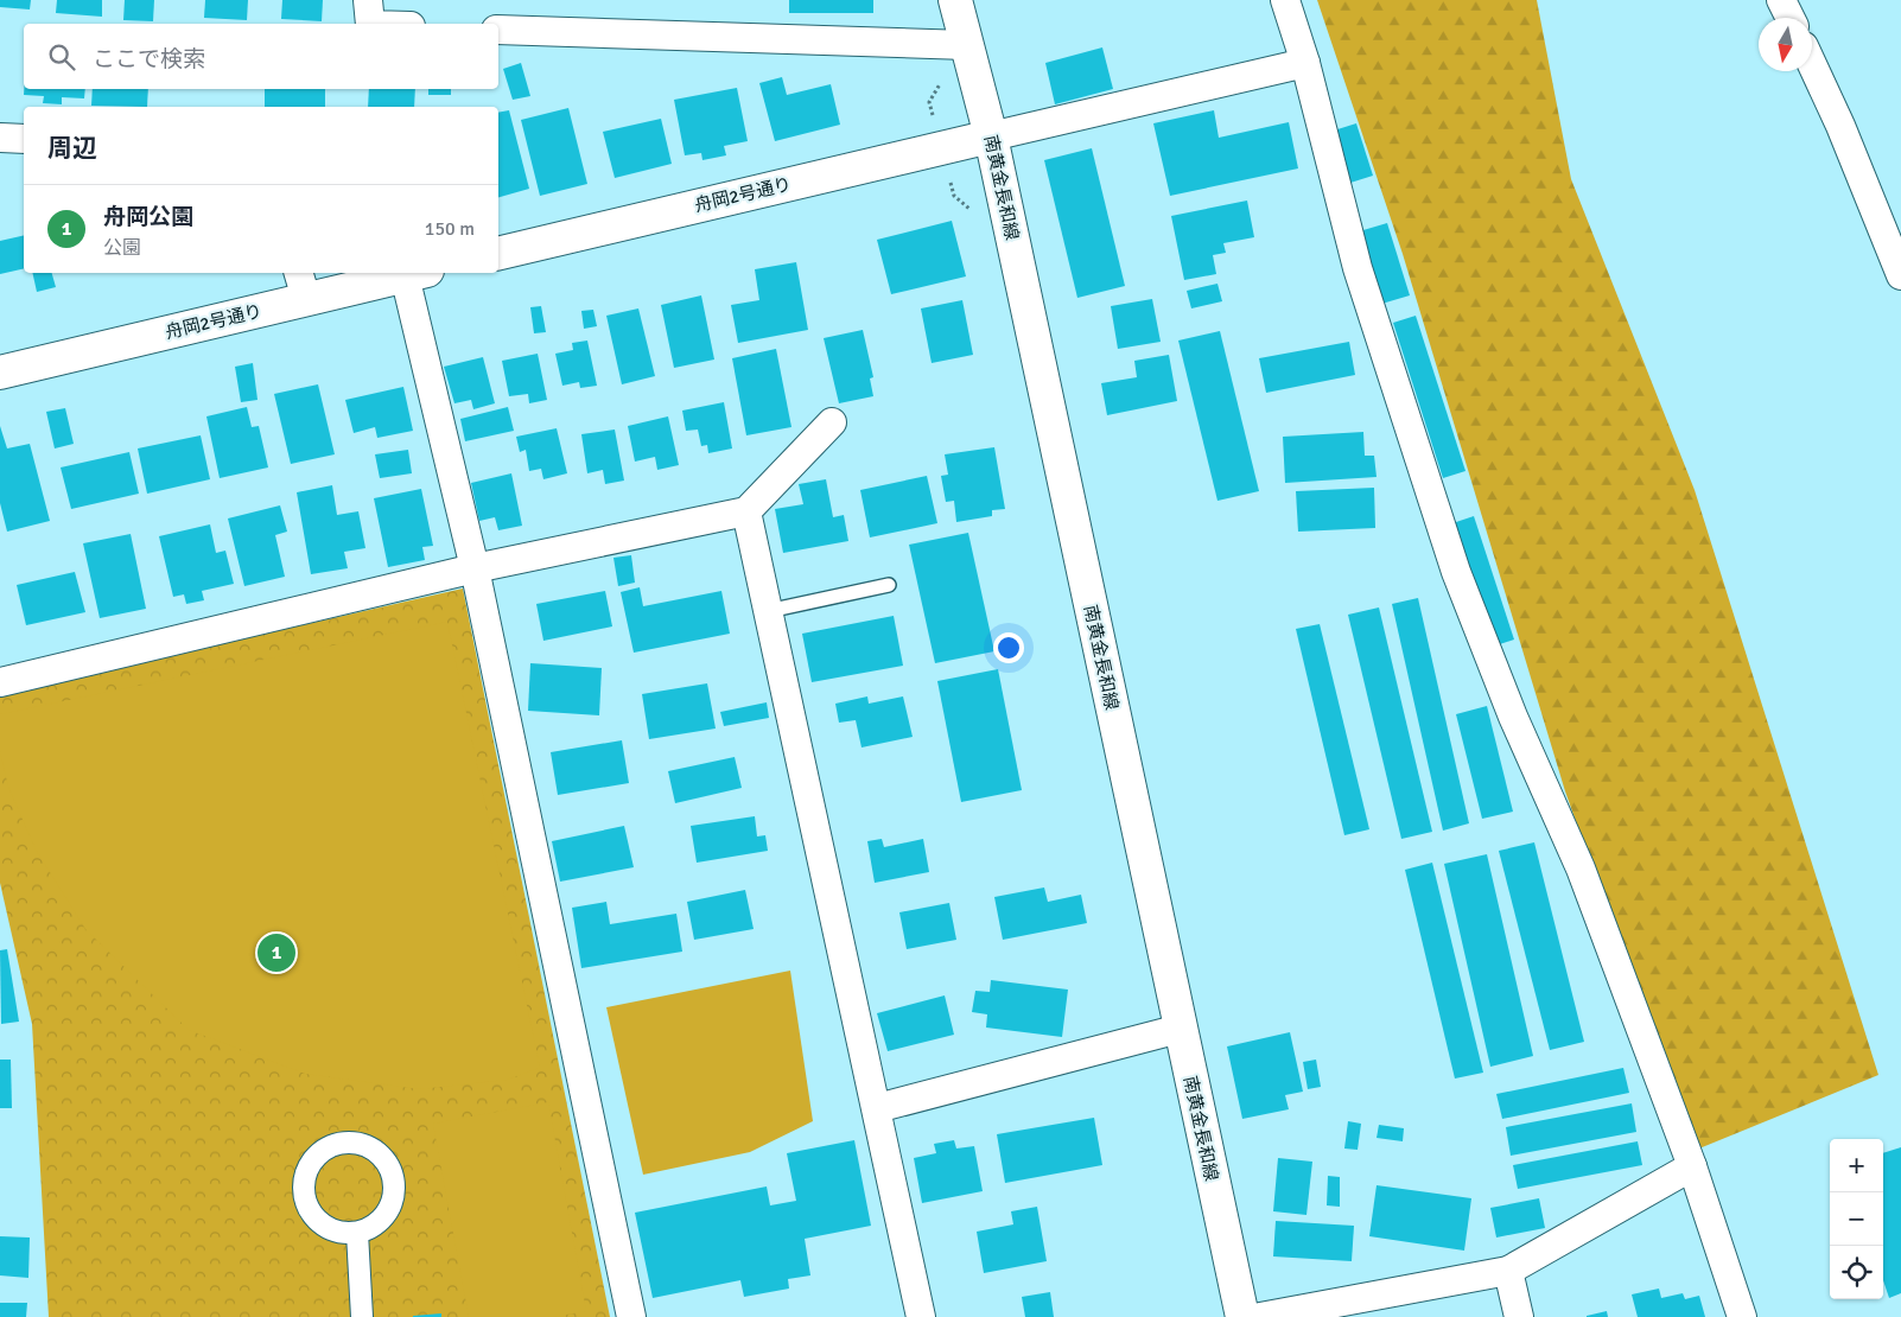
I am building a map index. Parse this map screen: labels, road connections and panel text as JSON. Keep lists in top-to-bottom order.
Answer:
{
  "streets": {
    "main road": ["南黄金長和線", "舟岡2号通り"]
  },
  "crossings": [
    ["南黄金長和線", "舟岡2号通り"]
  ],
  "north": "bottom",
  "page": {
    "search": "ここで検索",
    "heading": "周辺",
    "list": [
      {
        "mark": "1",
        "name": "舟岡公園",
        "note": "公園",
        "value": "150 m"
      }
    ],
    "pins": "1",
    "map_buttons": ["+", "−"]
  }
}
